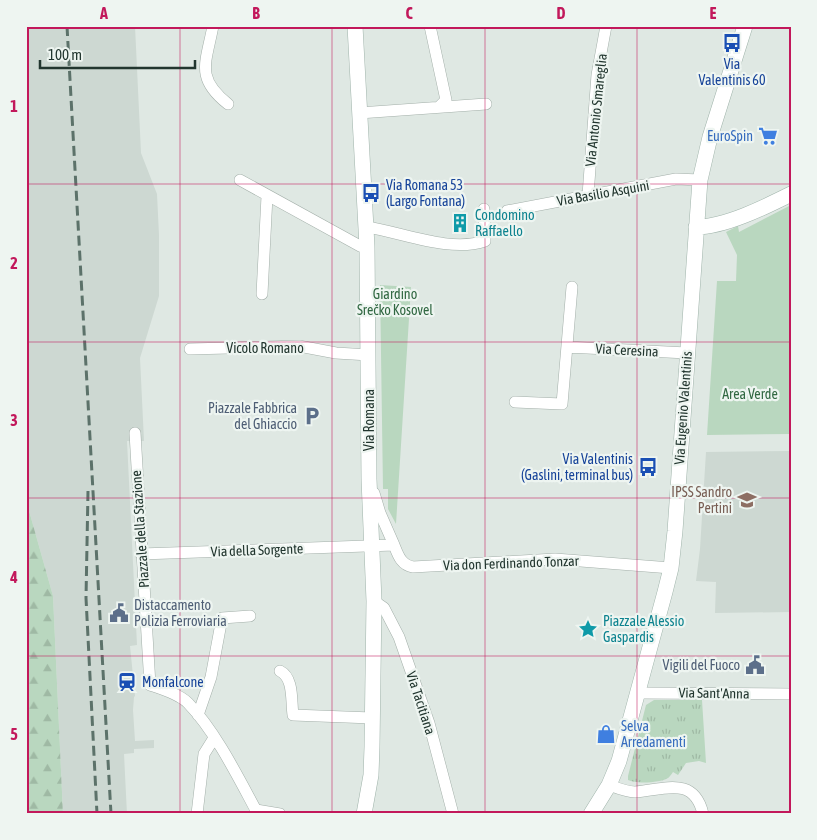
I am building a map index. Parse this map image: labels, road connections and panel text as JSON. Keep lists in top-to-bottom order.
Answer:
{
  "streets": {
    "street": [
      "Via Antonio Smareglia",
      "Via Basilio Asquini",
      "Vicolo Romano",
      "Via Ceresina",
      "Via Eugenio Valentinis",
      "Via Romana",
      "Piazzale della Stazione",
      "Via della Sorgente",
      "Via don Ferdinando Tonzar",
      "Via Sant'Anna",
      "Via Tacitiana"
    ]
  },
  "crossings": [
    ["Via Antonio Smareglia", "Via Basilio Asquini"],
    ["Via Basilio Asquini", "Via Eugenio Valentinis"],
    ["Vicolo Romano", "Via Romana"],
    ["Via Ceresina", "Via Eugenio Valentinis"],
    ["Via Eugenio Valentinis", "Via don Ferdinando Tonzar"],
    ["Via Eugenio Valentinis", "Via Sant'Anna"],
    ["Via Romana", "Via della Sorgente"],
    ["Via Romana", "Via don Ferdinando Tonzar"],
    ["Via Romana", "Via Tacitiana"],
    ["Piazzale della Stazione", "Via della Sorgente"]
  ],
  "parks": ["Giardino Srečko Kosovel", "Area Verde"],
  "places": {
    "bus stop": ["Via Valentinis 60", "Via Romana 53 (Largo Fontana)", "Via Valentinis (Gaslini, terminal bus)"],
    "supermarket": ["EuroSpin"],
    "building": ["Condomino Raffaello"],
    "parking": ["Piazzale Fabbrica del Ghiaccio"],
    "school or university": ["IPSS Sandro Pertini"],
    "public building": ["Distaccamento Polizia Ferroviaria", "Vigili del Fuoco"],
    "place": ["Piazzale Alessio Gaspardis"],
    "station": ["Monfalcone"],
    "shop": ["Selva Arredamenti"]
  },
  "scale_bar": "100 m",
  "grid": {
    "columns": [
      "A",
      "B",
      "C",
      "D",
      "E"
    ],
    "rows": [
      "1",
      "2",
      "3",
      "4",
      "5"
    ]
  }
}
